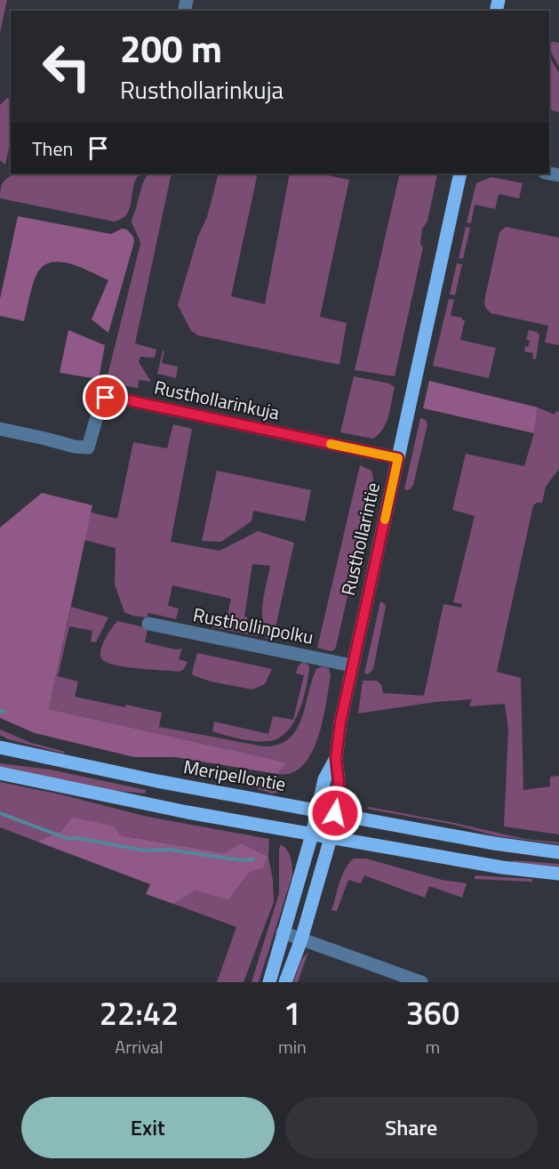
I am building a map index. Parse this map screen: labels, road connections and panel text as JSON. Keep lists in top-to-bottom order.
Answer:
{
  "streets": {
    "main road": ["Rusthollarintie", "Meripellontie"],
    "street": ["Rusthollarinkuja", "Rusthollinpolku"]
  },
  "crossings": [
    ["Rusthollarinkuja", "Rusthollarintie"],
    ["Rusthollarintie", "Rusthollinpolku"],
    ["Rusthollarintie", "Meripellontie"]
  ],
  "page": {
    "turn": ["200 m", "Rusthollarinkuja"],
    "then": "Then",
    "eta": [
      "22:42",
      "Arrival",
      "1",
      "min",
      "360",
      "m"
    ],
    "buttons": ["Exit", "Share"]
  }
}
